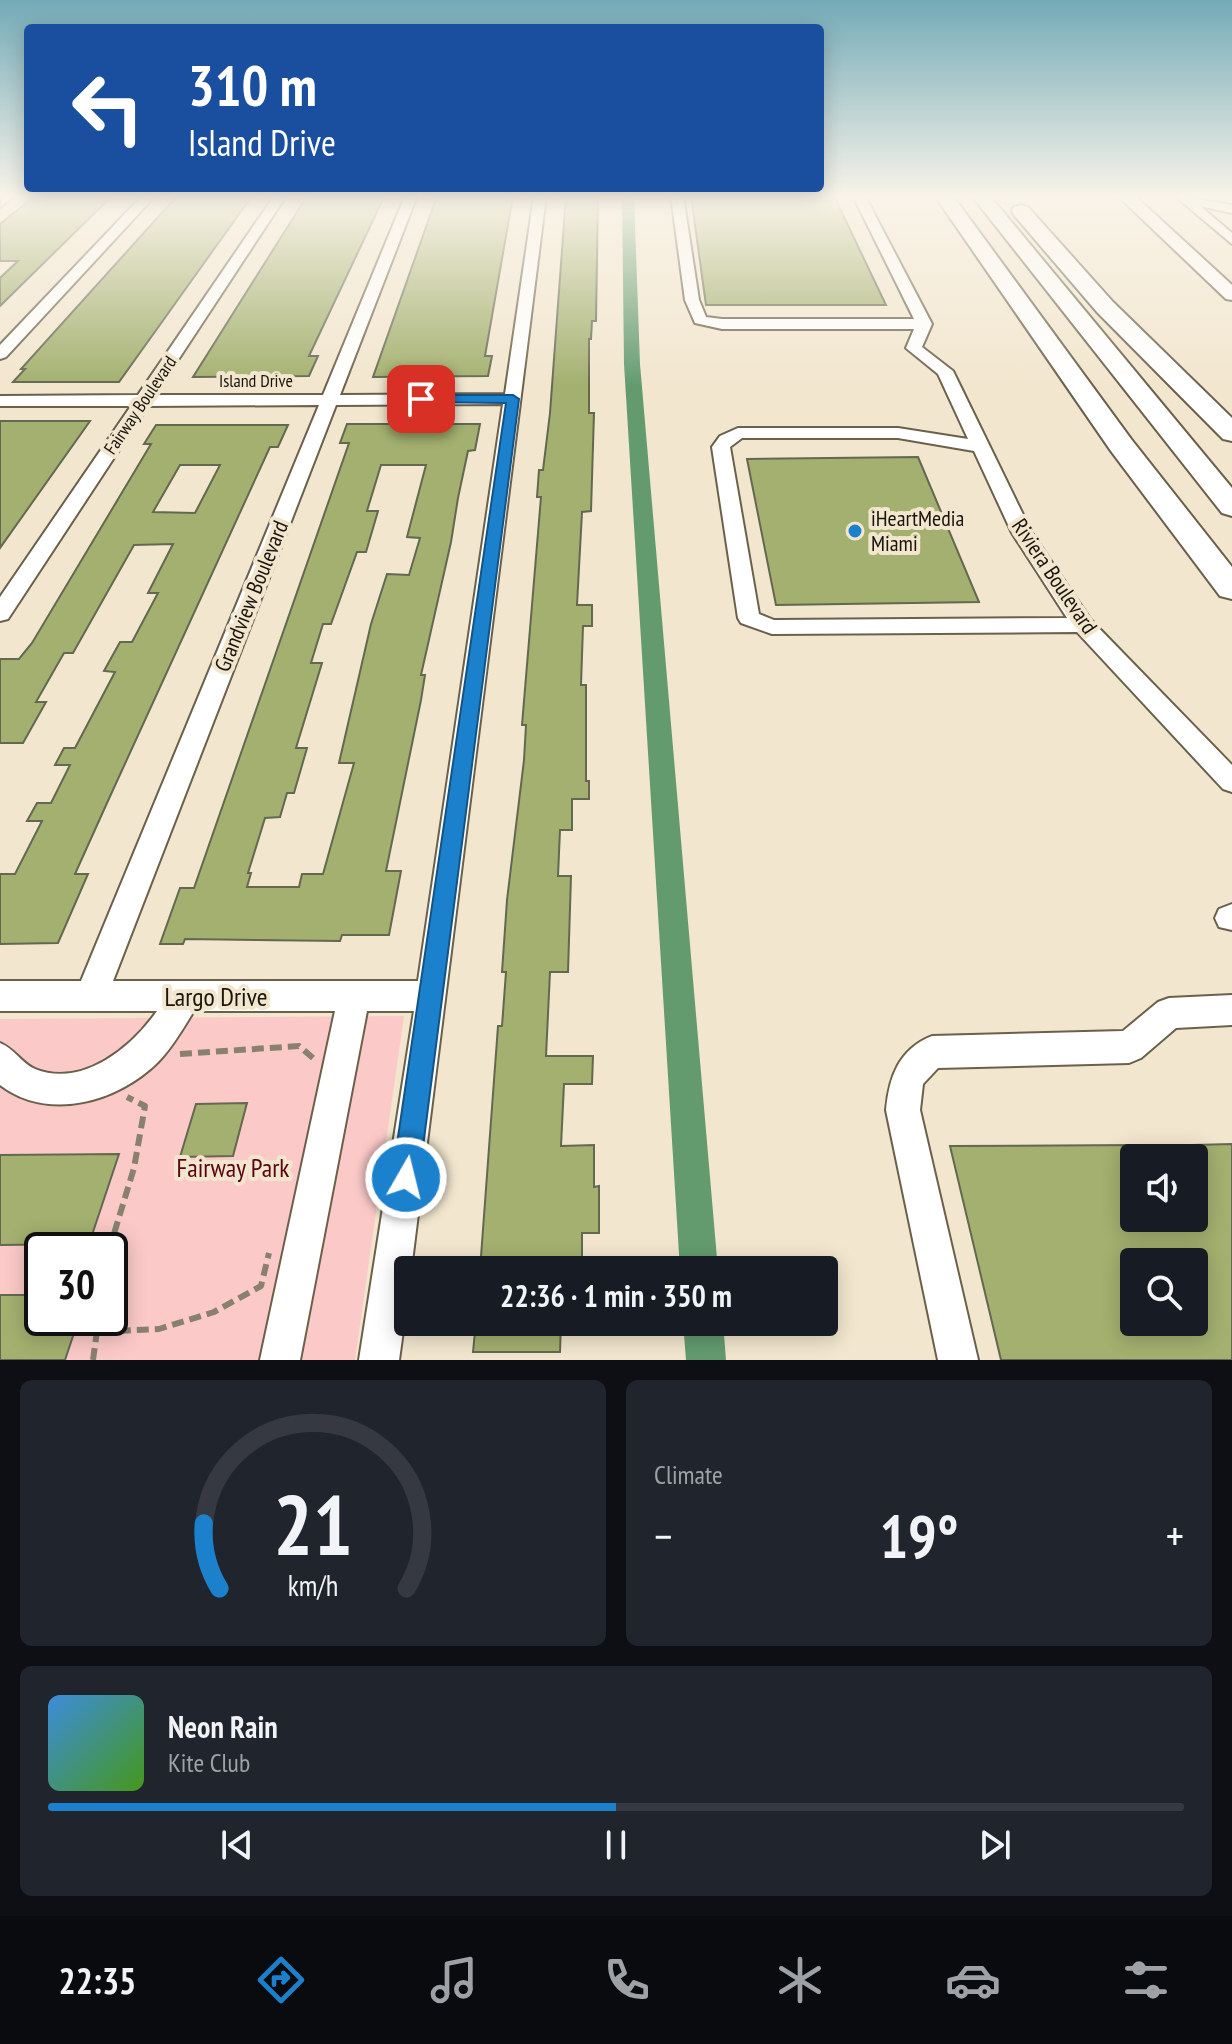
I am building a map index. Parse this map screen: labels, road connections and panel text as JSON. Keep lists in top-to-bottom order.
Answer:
{
  "streets": {
    "street": [
      "Island Drive",
      "Fairway Boulevard",
      "Riviera Boulevard",
      "Grandview Boulevard",
      "Largo Drive"
    ]
  },
  "crossings": [
    ["Island Drive", "Fairway Boulevard"],
    ["Island Drive", "Grandview Boulevard"],
    ["Grandview Boulevard", "Largo Drive"]
  ],
  "parks": ["Fairway Park"],
  "places": ["iHeartMedia Miami"],
  "page": {
    "turn": ["310 m", "Island Drive"],
    "limit": "30",
    "trip": "22:36 · 1 min · 350 m",
    "tile": "Climate",
    "heat": ["−", "19°", "+"],
    "song": ["Neon Rain", "Kite Club"],
    "tabs": "22:35",
    "gauge": ["21", "km/h"]
  }
}
